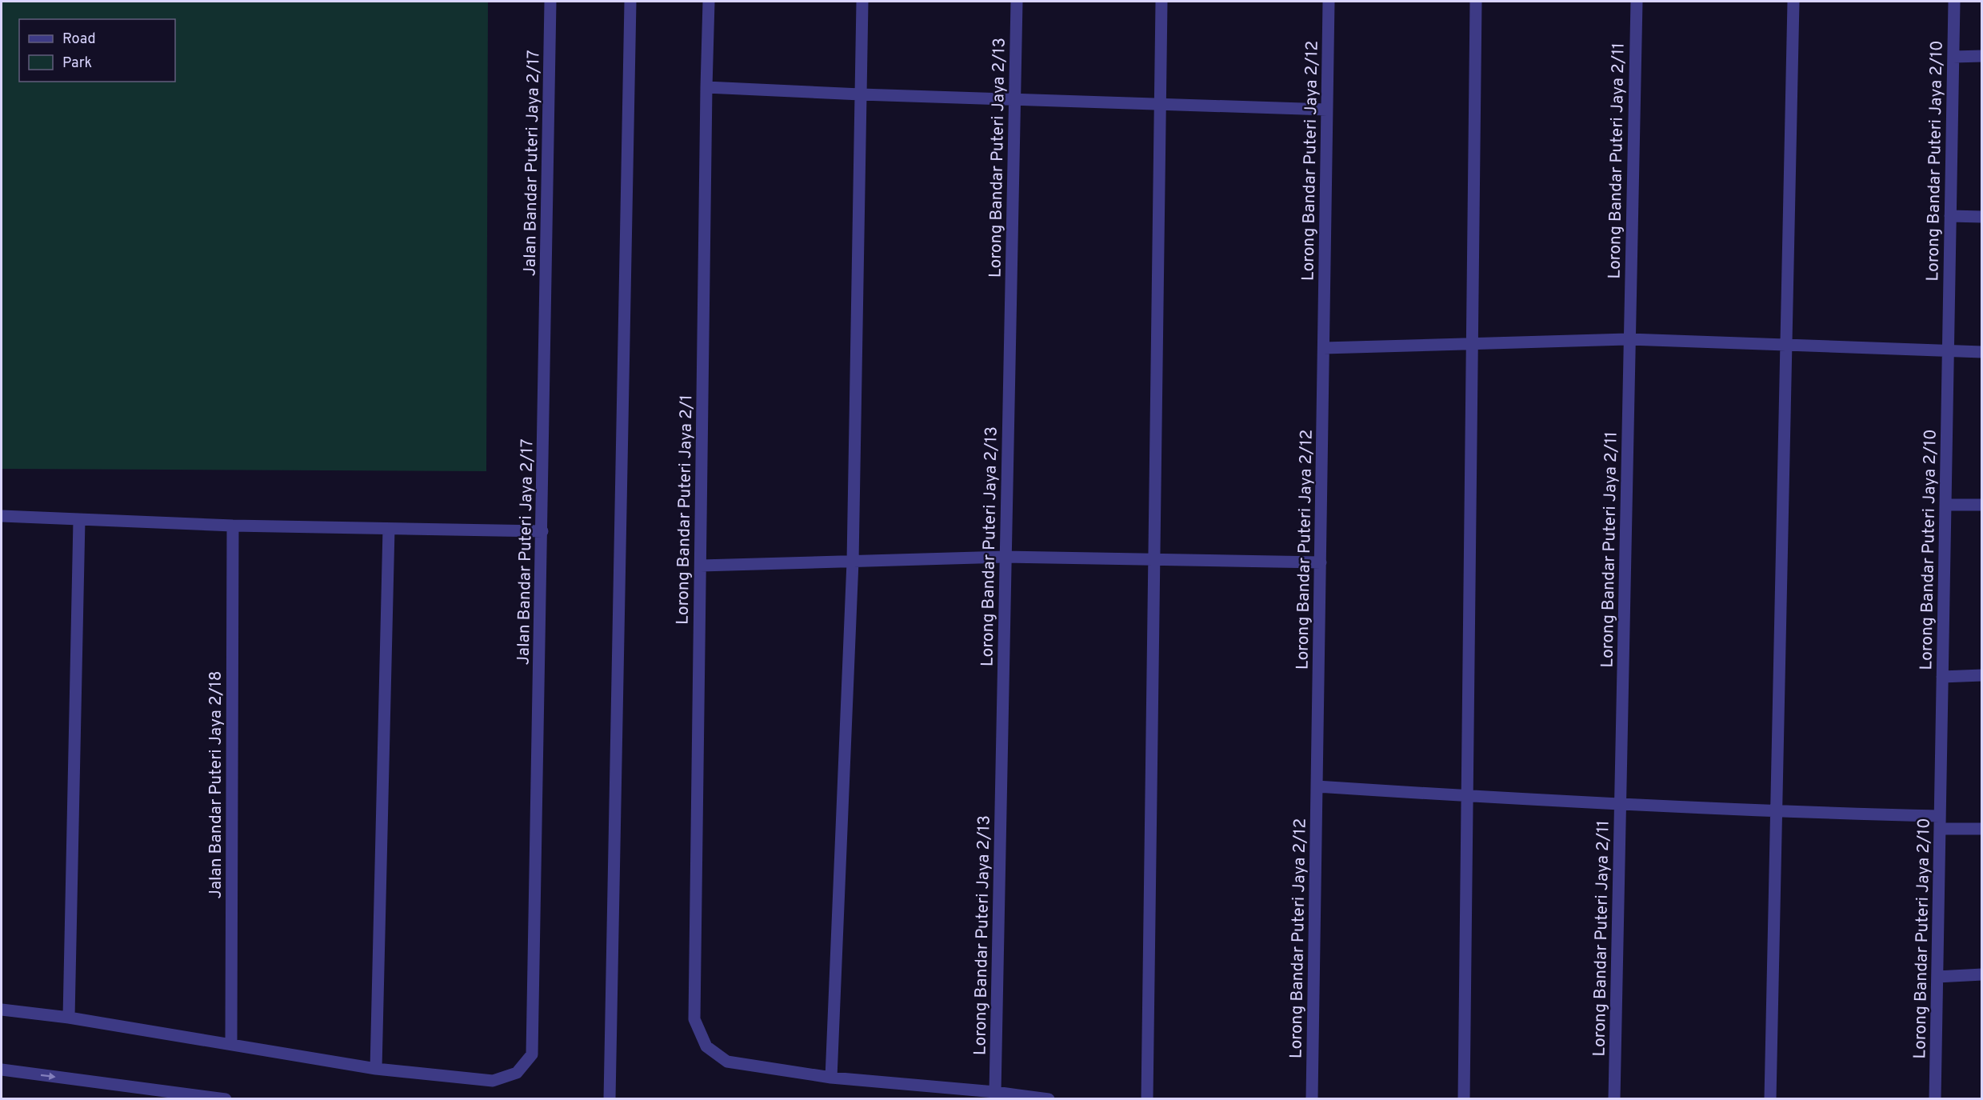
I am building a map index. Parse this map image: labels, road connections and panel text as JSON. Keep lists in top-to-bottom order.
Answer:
{
  "streets": {
    "street": [
      "Lorong Bandar Puteri Jaya 2/13",
      "Lorong Bandar Puteri Jaya 2/12",
      "Lorong Bandar Puteri Jaya 2/11",
      "Lorong Bandar Puteri Jaya 2/10",
      "Jalan Bandar Puteri Jaya 2/17",
      "Lorong Bandar Puteri Jaya 2/1",
      "Jalan Bandar Puteri Jaya 2/18"
    ]
  },
  "legend": ["Road", "Park"]
}
